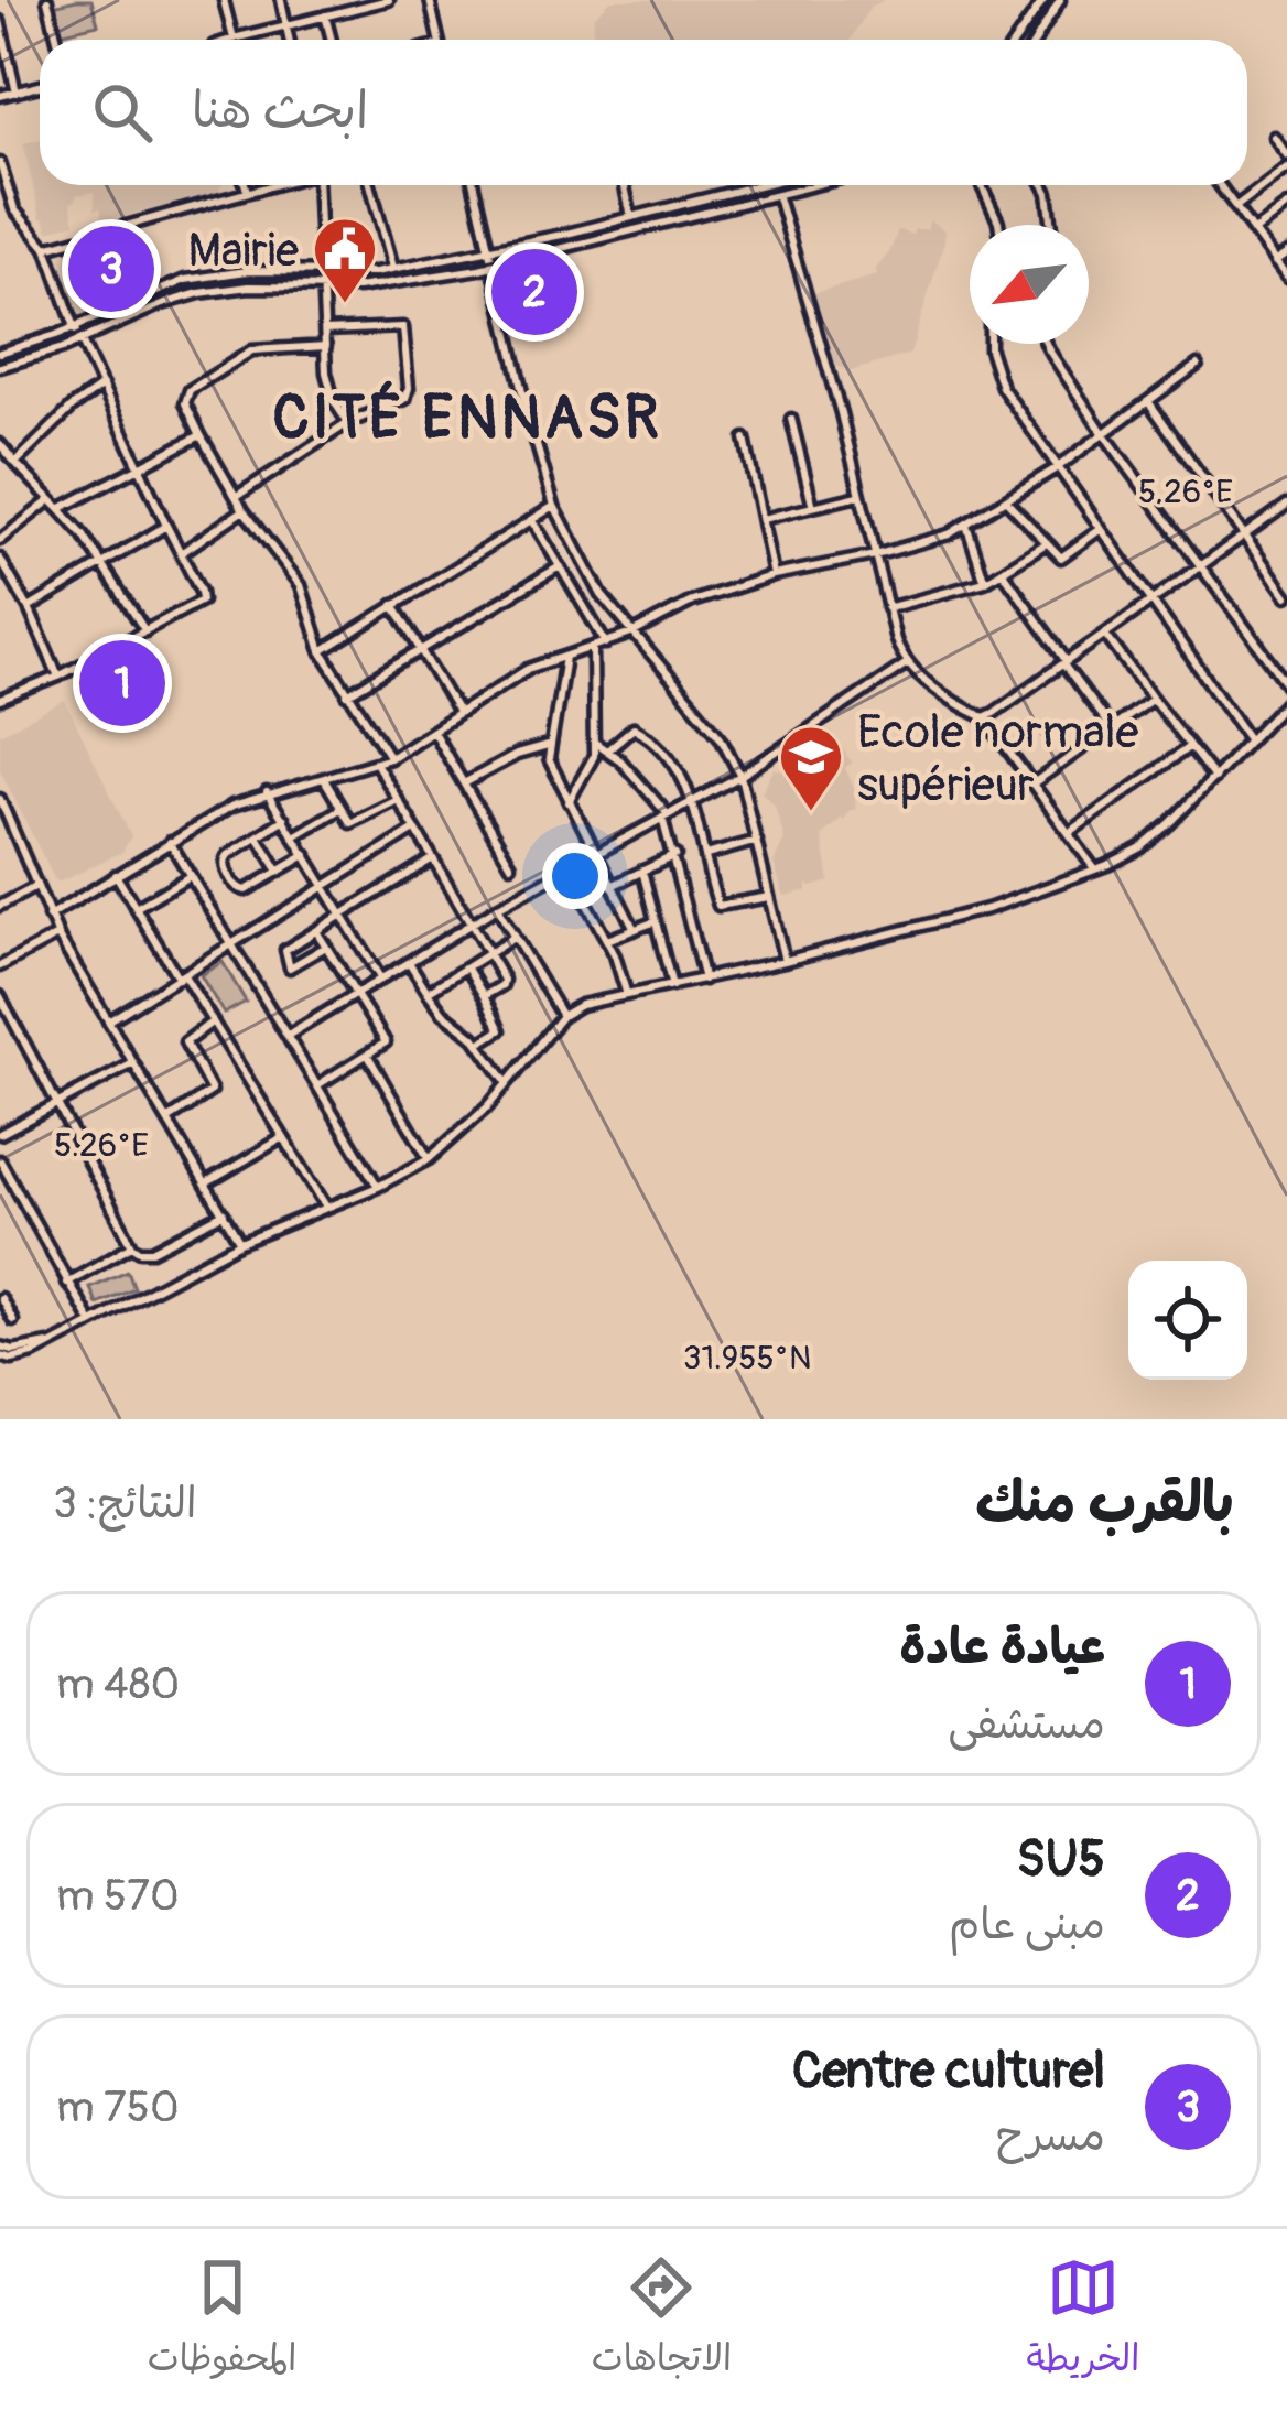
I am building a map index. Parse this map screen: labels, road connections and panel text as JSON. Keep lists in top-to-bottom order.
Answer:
{
  "districts": ["CITÉ ENNASR"],
  "places": {
    "public building": ["Mairie"],
    "school or university": ["Ecole normale supérieur"]
  },
  "north": "bottom left",
  "page": {
    "search": "ابحث هنا",
    "pins": ["3", "2", "1"],
    "heading": ["بالقرب منك", "النتائج: 3"],
    "list": [
      {
        "mark": "1",
        "name": "عيادة عادة",
        "note": "مستشفى",
        "value": "480 m"
      },
      {
        "mark": "2",
        "name": "SU5",
        "note": "مبنى عام",
        "value": "570 m"
      },
      {
        "mark": "3",
        "name": "Centre culturel",
        "note": "مسرح",
        "value": "750 m"
      }
    ],
    "nav": ["الخريطة", "الاتجاهات", "المحفوظات"]
  },
  "coordinates": ["5.26°E", "31.955°N"]
}
